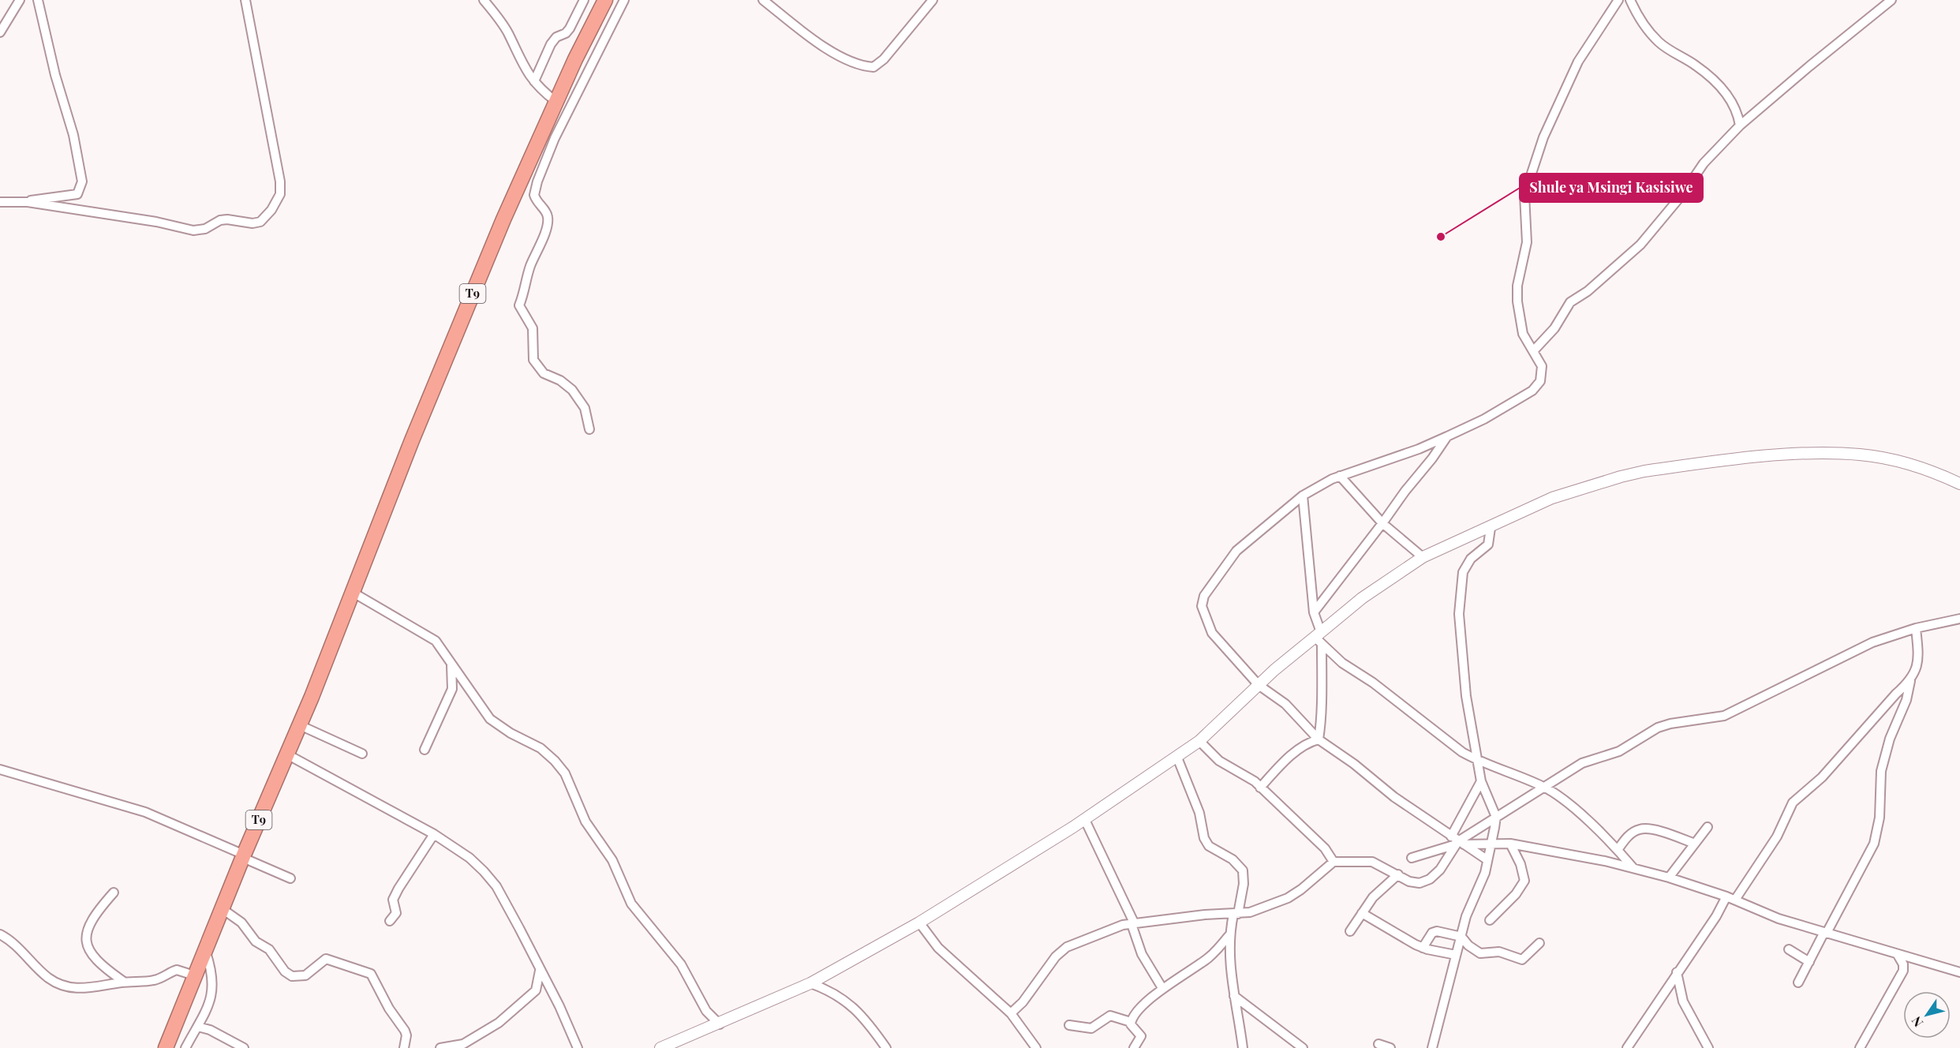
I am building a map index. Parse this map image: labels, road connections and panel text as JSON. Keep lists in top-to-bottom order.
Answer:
{
  "streets": {
    "highway": ["T9"]
  },
  "places": ["Shule ya Msingi Kasisiwe"],
  "north": "bottom left"
}
